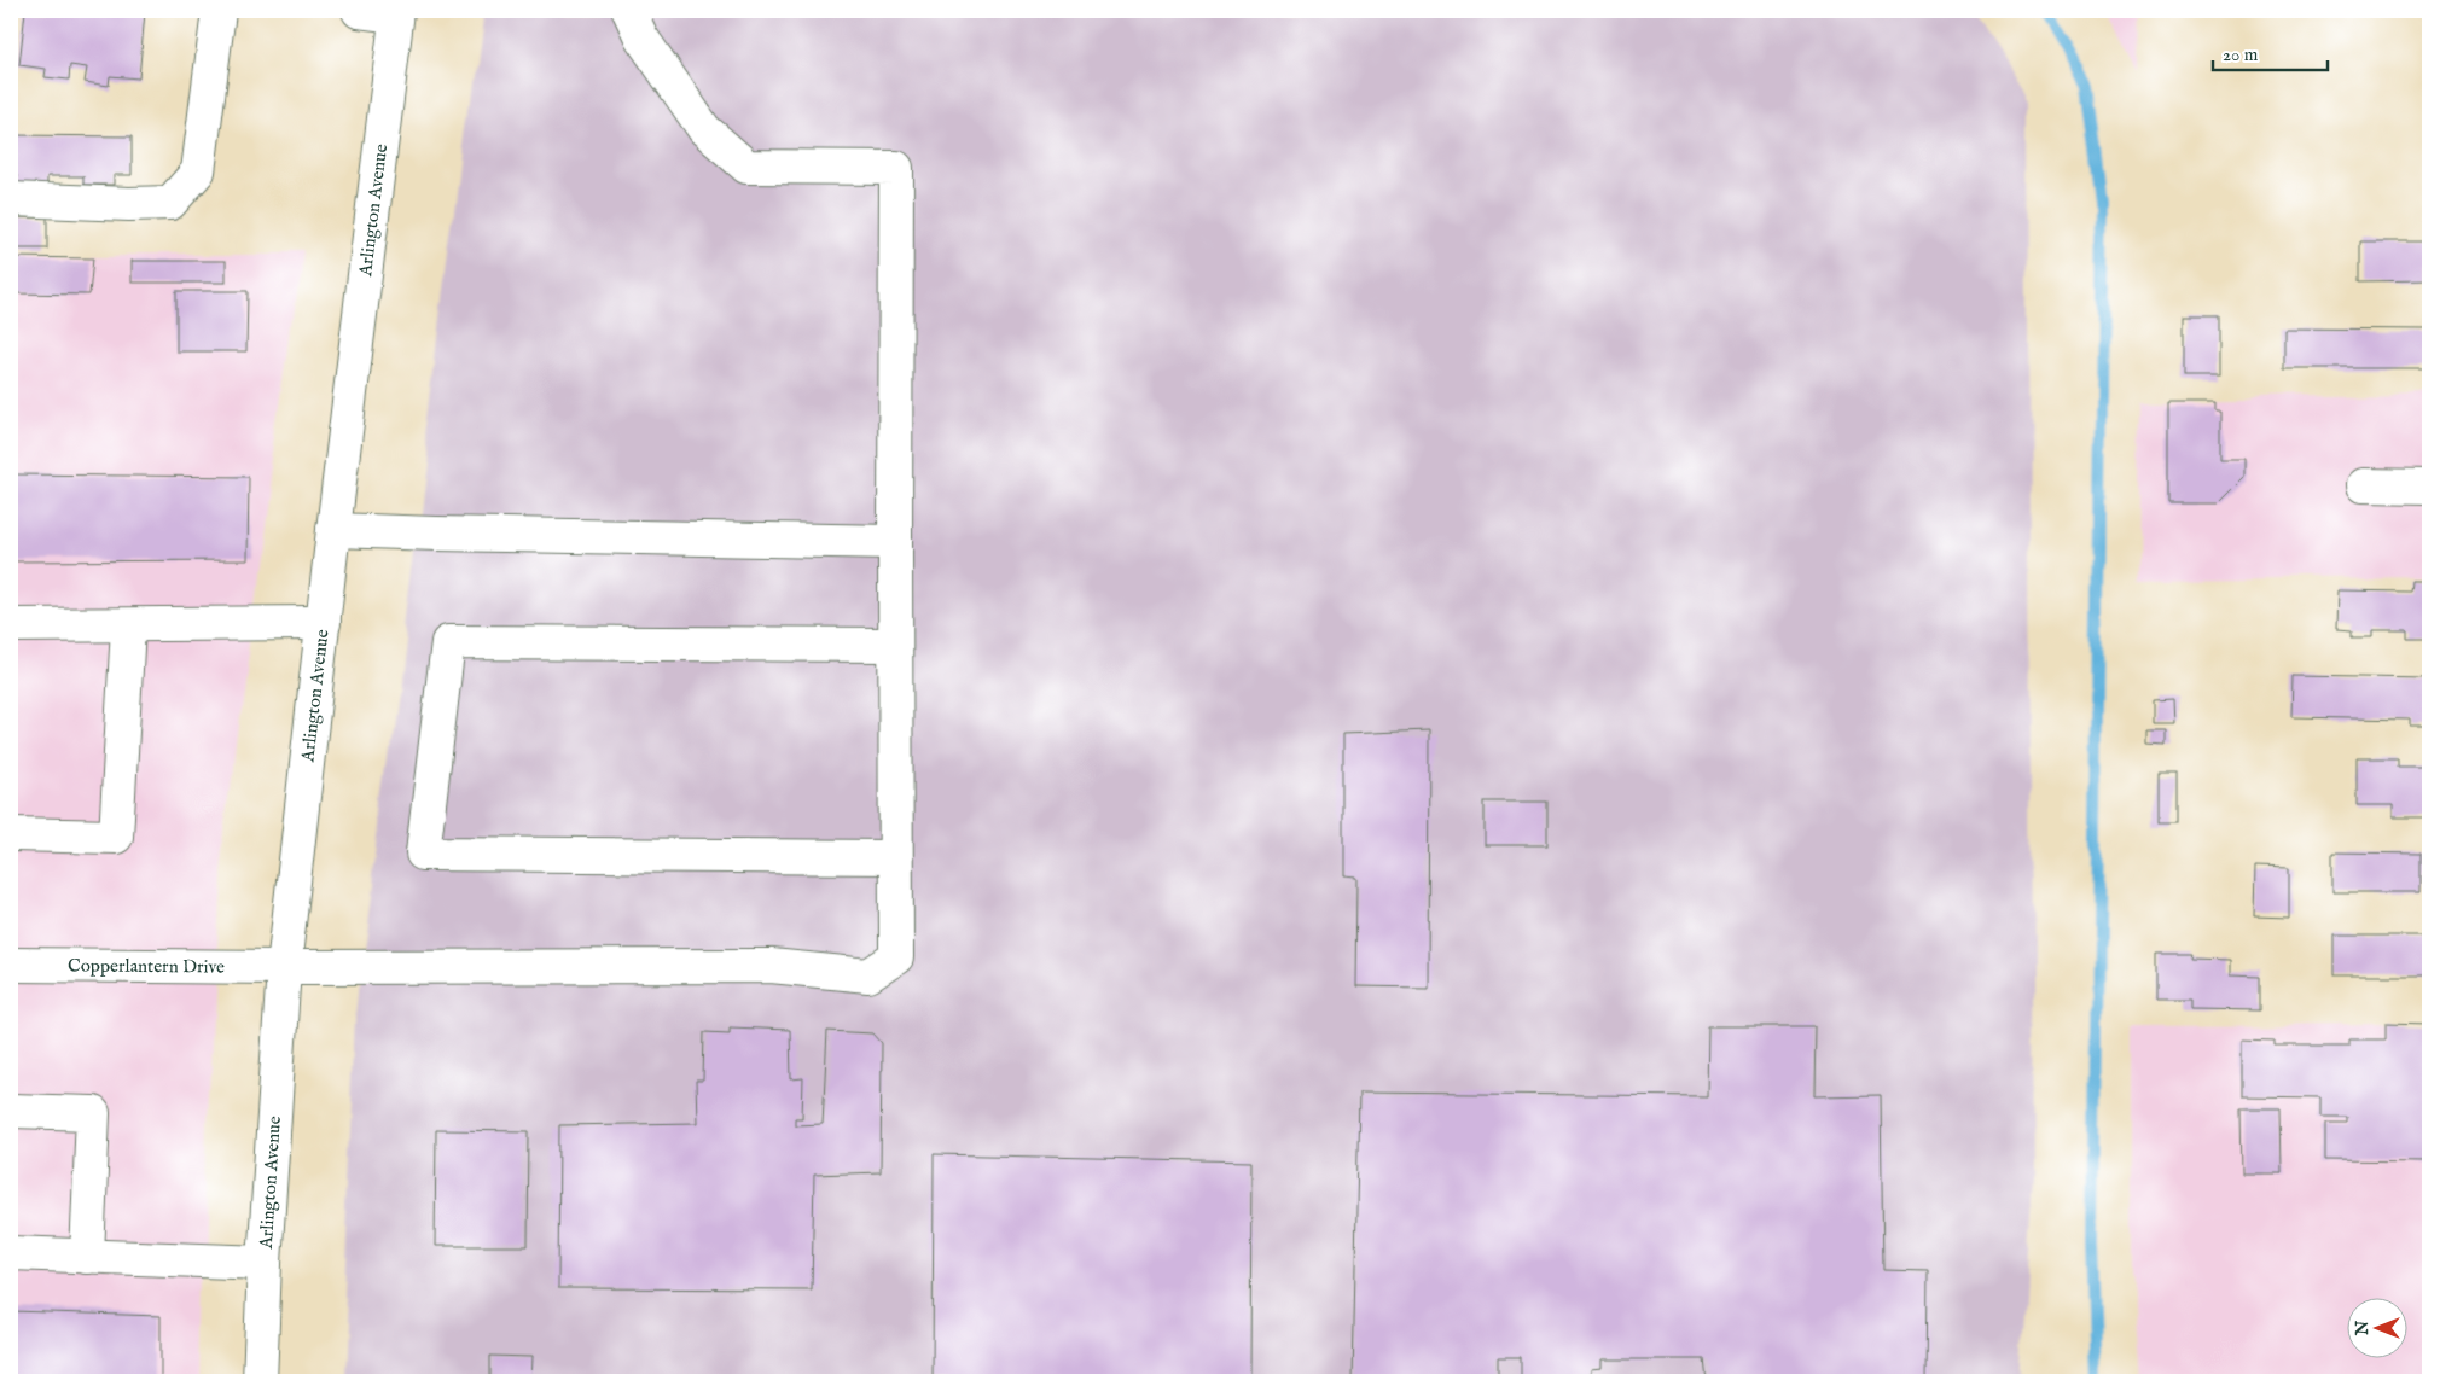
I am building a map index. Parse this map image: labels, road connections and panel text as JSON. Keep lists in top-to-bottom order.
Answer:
{
  "streets": {
    "main road": ["Arlington Avenue", "Copperlantern Drive"]
  },
  "crossings": [
    ["Arlington Avenue", "Copperlantern Drive"]
  ],
  "scale_bar": "20 m",
  "north": "left"
}
